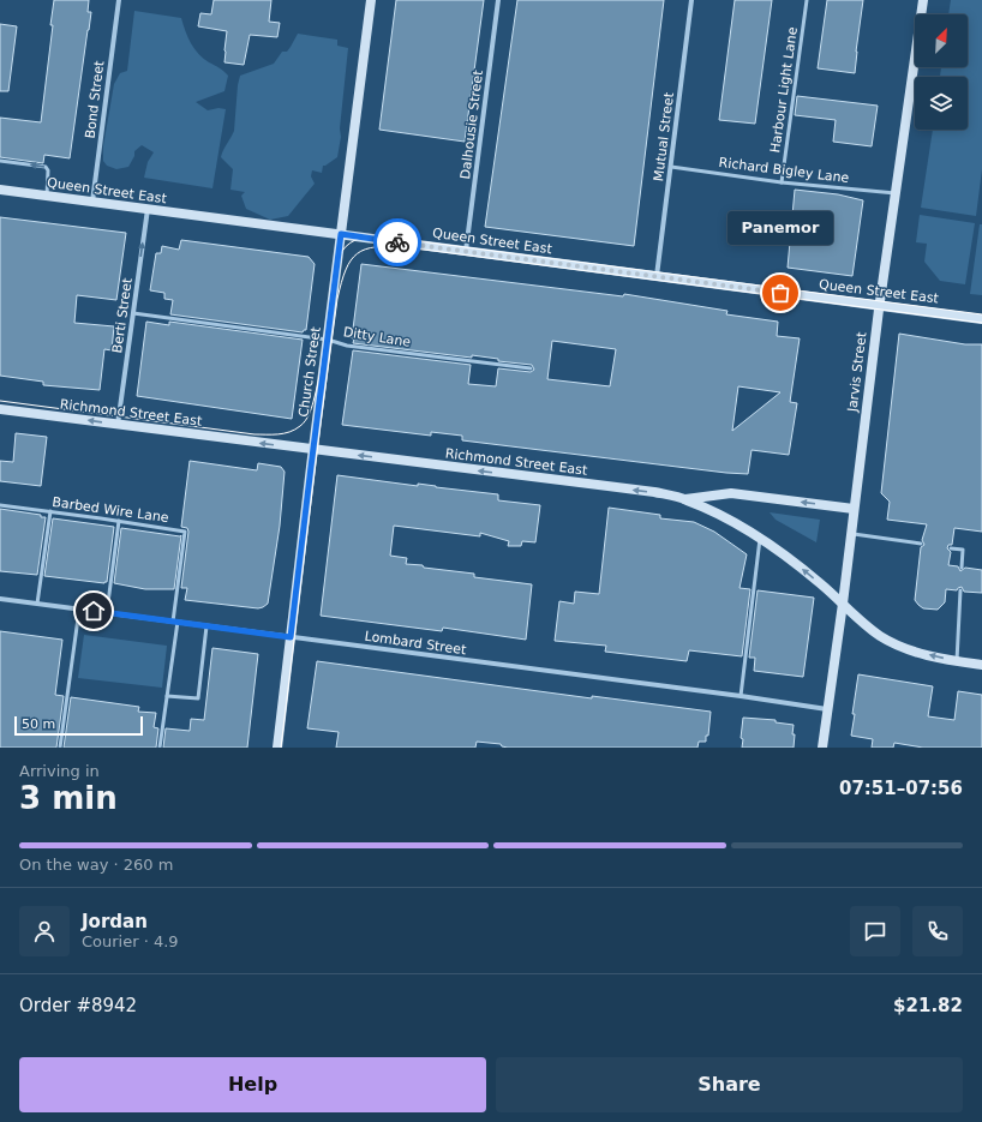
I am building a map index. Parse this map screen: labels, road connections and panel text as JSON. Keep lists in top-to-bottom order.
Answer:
{
  "streets": {
    "main road": [
      "Queen Street East",
      "Church Street",
      "Jarvis Street",
      "Richmond Street East"
    ],
    "street": [
      "Bond Street",
      "Dalhousie Street",
      "Mutual Street",
      "Berti Street",
      "Lombard Street"
    ],
    "lane": [
      "Harbour Light Lane",
      "Richard Bigley Lane",
      "Ditty Lane",
      "Barbed Wire Lane"
    ]
  },
  "crossings": [
    ["Harbour Light Lane", "Richard Bigley Lane"],
    ["Bond Street", "Queen Street East"],
    ["Dalhousie Street", "Queen Street East"],
    ["Mutual Street", "Richard Bigley Lane"],
    ["Mutual Street", "Queen Street East"],
    ["Richard Bigley Lane", "Jarvis Street"],
    ["Queen Street East", "Berti Street"],
    ["Queen Street East", "Church Street"],
    ["Queen Street East", "Jarvis Street"],
    ["Berti Street", "Ditty Lane"],
    ["Berti Street", "Richmond Street East"],
    ["Ditty Lane", "Church Street"],
    ["Church Street", "Richmond Street East"],
    ["Church Street", "Lombard Street"],
    ["Jarvis Street", "Richmond Street East"],
    ["Jarvis Street", "Lombard Street"],
    ["Barbed Wire Lane", "Lombard Street"]
  ],
  "one_way": ["Berti Street", "Richmond Street East"],
  "places": ["Panemor"],
  "scale_bar": "50 m",
  "north": "top right",
  "page": {
    "bubble": "Panemor",
    "scale": "50 m",
    "heading": ["3 min", "Arriving in", "07:51–07:56"],
    "panel": [
      "Jordan",
      "Courier · 4.9",
      "Order #8942",
      "$21.82"
    ],
    "bar": "On the way · 260 m",
    "buttons": ["Help", "Share"]
  }
}
